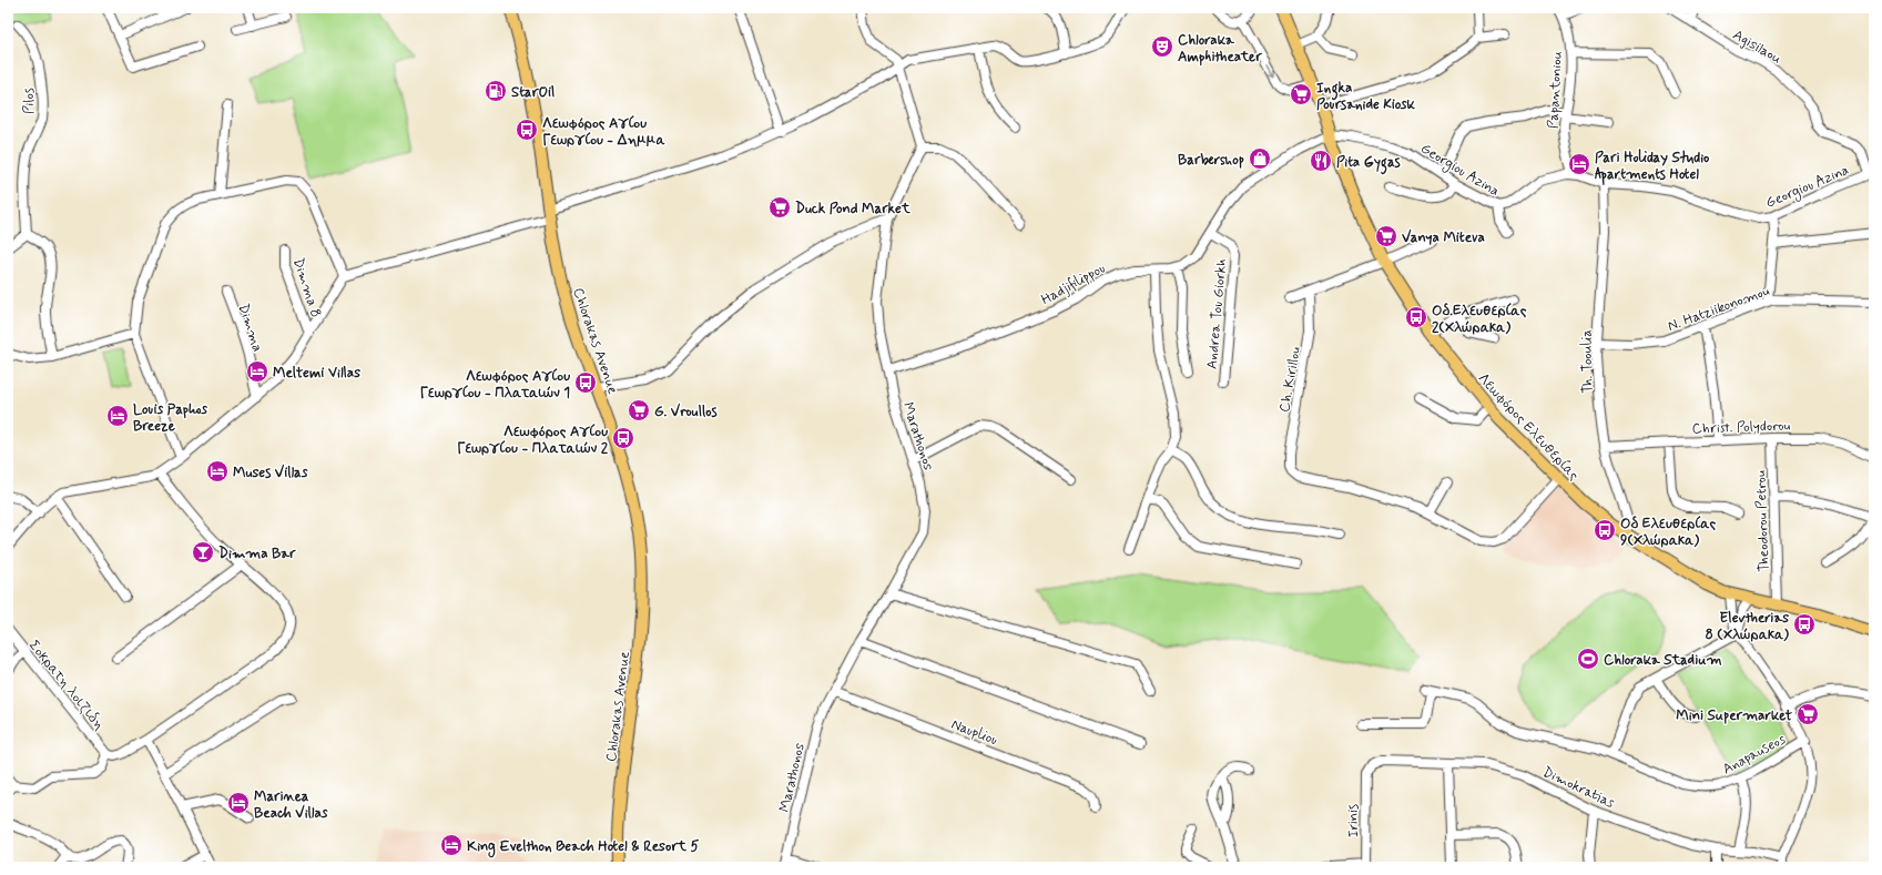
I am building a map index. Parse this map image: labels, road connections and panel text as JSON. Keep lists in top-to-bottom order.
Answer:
{
  "streets": {
    "main road": ["Chlorakas Avenue", "Λεωφόρος Ελευθερίας"],
    "street": [
      "Agisilaou",
      "Papantoniou",
      "Pilos",
      "Georgiou Azina",
      "Hadjifilippou",
      "Dimma 8",
      "N. Hatziikonomou",
      "Andrea Tou Giorkh",
      "Dimma",
      "Th. Tooulia",
      "Ch. Kirillou",
      "Christ. Polydorou",
      "Marathonos",
      "Theodorou Petrou",
      "Σοκρατη λοιζιδη",
      "Naupliou",
      "Anapauseos",
      "Dimokratias",
      "Irinis"
    ]
  },
  "crossings": [
    ["Agisilaou", "Georgiou Azina"],
    ["Papantoniou", "Georgiou Azina"],
    ["Georgiou Azina", "Hadjifilippou"],
    ["Georgiou Azina", "Th. Tooulia"],
    ["Georgiou Azina", "Λεωφόρος Ελευθερίας"],
    ["Hadjifilippou", "Andrea Tou Giorkh"],
    ["Hadjifilippou", "Λεωφόρος Ελευθερίας"],
    ["Hadjifilippou", "Marathonos"],
    ["N. Hatziikonomou", "Th. Tooulia"],
    ["Th. Tooulia", "Λεωφόρος Ελευθερίας"],
    ["Th. Tooulia", "Christ. Polydorou"],
    ["Λεωφόρος Ελευθερίας", "Theodorou Petrou"],
    ["Christ. Polydorou", "Theodorou Petrou"],
    ["Marathonos", "Naupliou"],
    ["Dimokratias", "Irinis"]
  ],
  "places": {
    "theatre": ["Chloraka Amphitheater"],
    "fuel station": ["StarOil"],
    "supermarket": [
      "Ingka Poursanide Kiosk",
      "Duck Pond Market",
      "Vanya Miteva",
      "G. Vroullos",
      "Mini Supermarket"
    ],
    "bus stop": [
      "Λεωφόρος Αγίου Γεωργίου - Δημμα",
      "Οδ.Ελευθερίας 2(Χλώρακα)",
      "Λεωφόρος Αγίου Γεωργίου - Πλαταιών 1",
      "Λεωφόρος Αγίου Γεωργίου - Πλαταιών 2",
      "Οδ Ελευθερίας 9(Χλώρακα)",
      "Elevtherias 8 (Χλώρακα)"
    ],
    "shop": ["Barbershop"],
    "restaurant": ["Pita Gygas"],
    "hotel": [
      "Pari Holiday Studio Apartments Hotel",
      "Meltemi Villas",
      "Louis Paphos Breeze",
      "Muses Villas",
      "Marinea Beach Villas",
      "King Evelthon Beach Hotel & Resort 5"
    ],
    "bar": ["Dimma Bar"],
    "sports": ["Chloraka Stadium"]
  }
}
